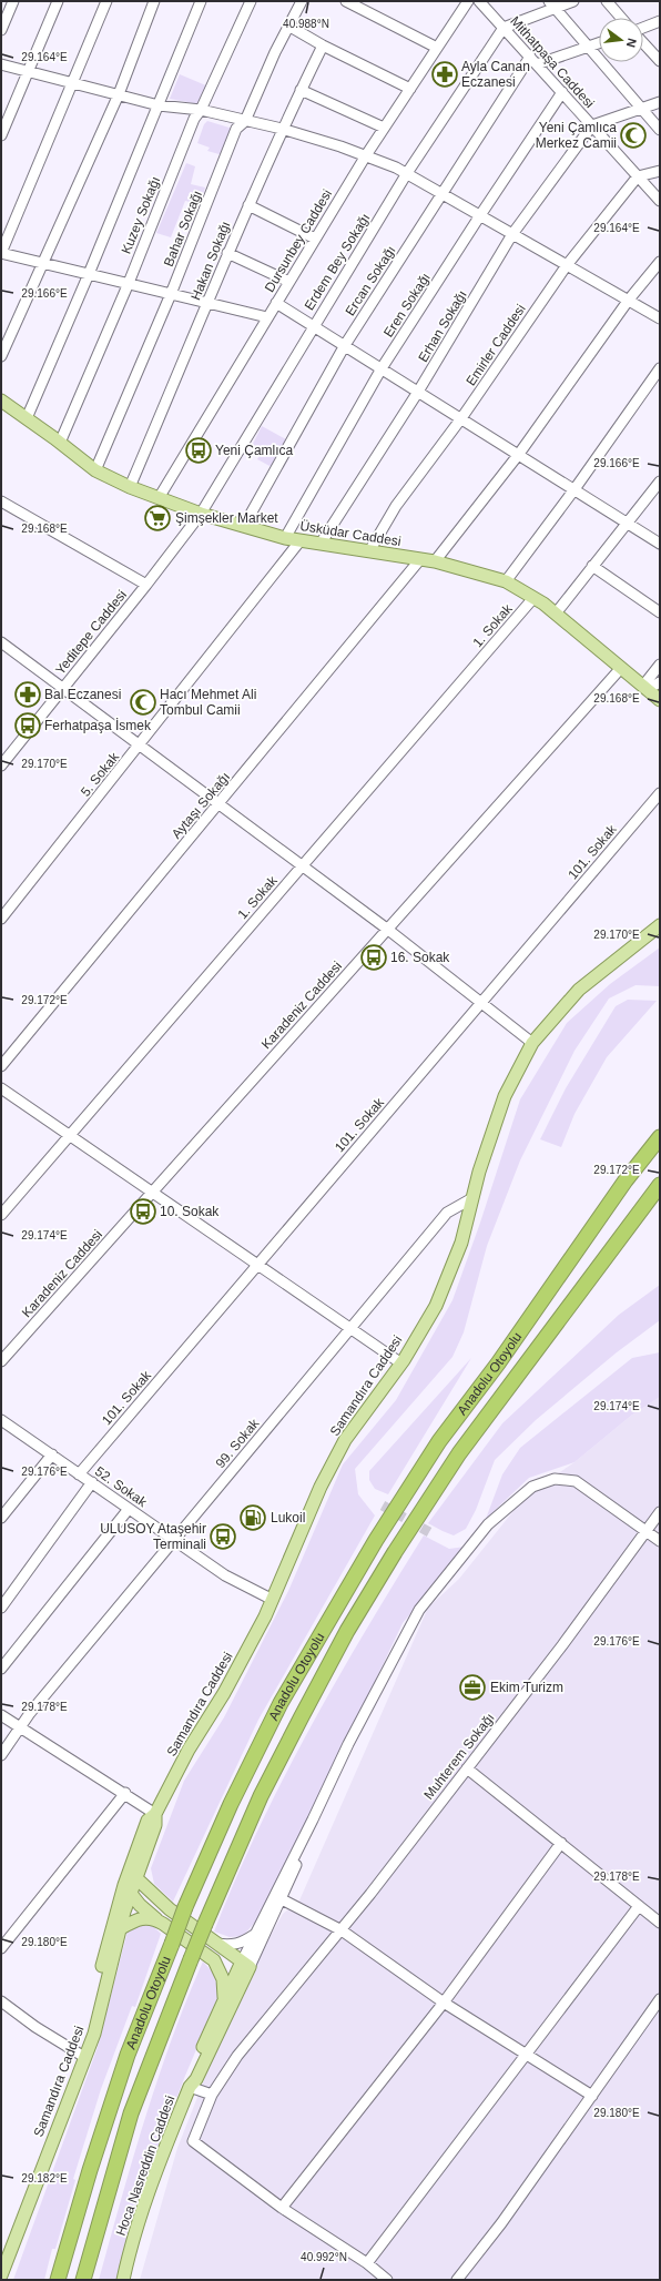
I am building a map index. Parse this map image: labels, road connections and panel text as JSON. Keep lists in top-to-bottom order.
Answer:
{
  "streets": {
    "highway": ["Anadolu Otoyolu"],
    "main road": ["Üsküdar Caddesi", "Samandıra Caddesi", "Hoca Nasreddin Caddesi"],
    "street": [
      "Mithatpaşa Caddesi",
      "Kuzey Sokağı",
      "Bahar Sokağı",
      "Dursunbey Caddesi",
      "Hakan Sokağı",
      "Erdem Bey Sokağı",
      "Ercan Sokağı",
      "Eren Sokağı",
      "Erhan Sokağı",
      "Emirler Caddesi",
      "1. Sokak",
      "Yeditepe Caddesi",
      "5. Sokak",
      "Aytaşı Sokağı",
      "101. Sokak",
      "Karadeniz Caddesi",
      "99. Sokak",
      "52. Sokak",
      "Muhterem Sokağı"
    ]
  },
  "crossings": [
    ["Mithatpaşa Caddesi", "Erdem Bey Sokağı"],
    ["Mithatpaşa Caddesi", "Ercan Sokağı"],
    ["Mithatpaşa Caddesi", "Eren Sokağı"],
    ["Mithatpaşa Caddesi", "Erhan Sokağı"],
    ["Mithatpaşa Caddesi", "Emirler Caddesi"],
    ["Kuzey Sokağı", "Üsküdar Caddesi"],
    ["Bahar Sokağı", "Üsküdar Caddesi"],
    ["Dursunbey Caddesi", "Üsküdar Caddesi"],
    ["Hakan Sokağı", "Üsküdar Caddesi"],
    ["Erdem Bey Sokağı", "Üsküdar Caddesi"],
    ["Erdem Bey Sokağı", "Yeditepe Caddesi"],
    ["Ercan Sokağı", "Üsküdar Caddesi"],
    ["Eren Sokağı", "Üsküdar Caddesi"],
    ["Erhan Sokağı", "Üsküdar Caddesi"],
    ["Emirler Caddesi", "Üsküdar Caddesi"],
    ["Üsküdar Caddesi", "1. Sokak"],
    ["Üsküdar Caddesi", "Yeditepe Caddesi"],
    ["Üsküdar Caddesi", "5. Sokak"],
    ["Üsküdar Caddesi", "Aytaşı Sokağı"],
    ["Üsküdar Caddesi", "Karadeniz Caddesi"],
    ["101. Sokak", "52. Sokak"],
    ["Samandıra Caddesi", "99. Sokak"],
    ["Samandıra Caddesi", "52. Sokak"],
    ["99. Sokak", "52. Sokak"]
  ],
  "places": {
    "pharmacy": ["Ayla Canan Eczanesi", "Bal Eczanesi"],
    "mosque": ["Yeni Çamlıca Merkez Camii", "Hacı Mehmet Ali Tombul Camii"],
    "bus stop": [
      "Yeni Çamlıca",
      "Ferhatpaşa İsmek",
      "16. Sokak",
      "10. Sokak",
      "ULUSOY Ataşehir Terminali"
    ],
    "supermarket": ["Şimşekler Market"],
    "fuel station": ["Lukoil"],
    "office": ["Ekim Turizm"]
  },
  "north": "right",
  "coordinates": [
    "40.988°N",
    "29.164°E",
    "29.166°E",
    "29.168°E",
    "29.170°E",
    "29.172°E",
    "29.174°E",
    "29.176°E",
    "29.178°E",
    "29.180°E",
    "29.182°E",
    "40.992°N"
  ]
}
